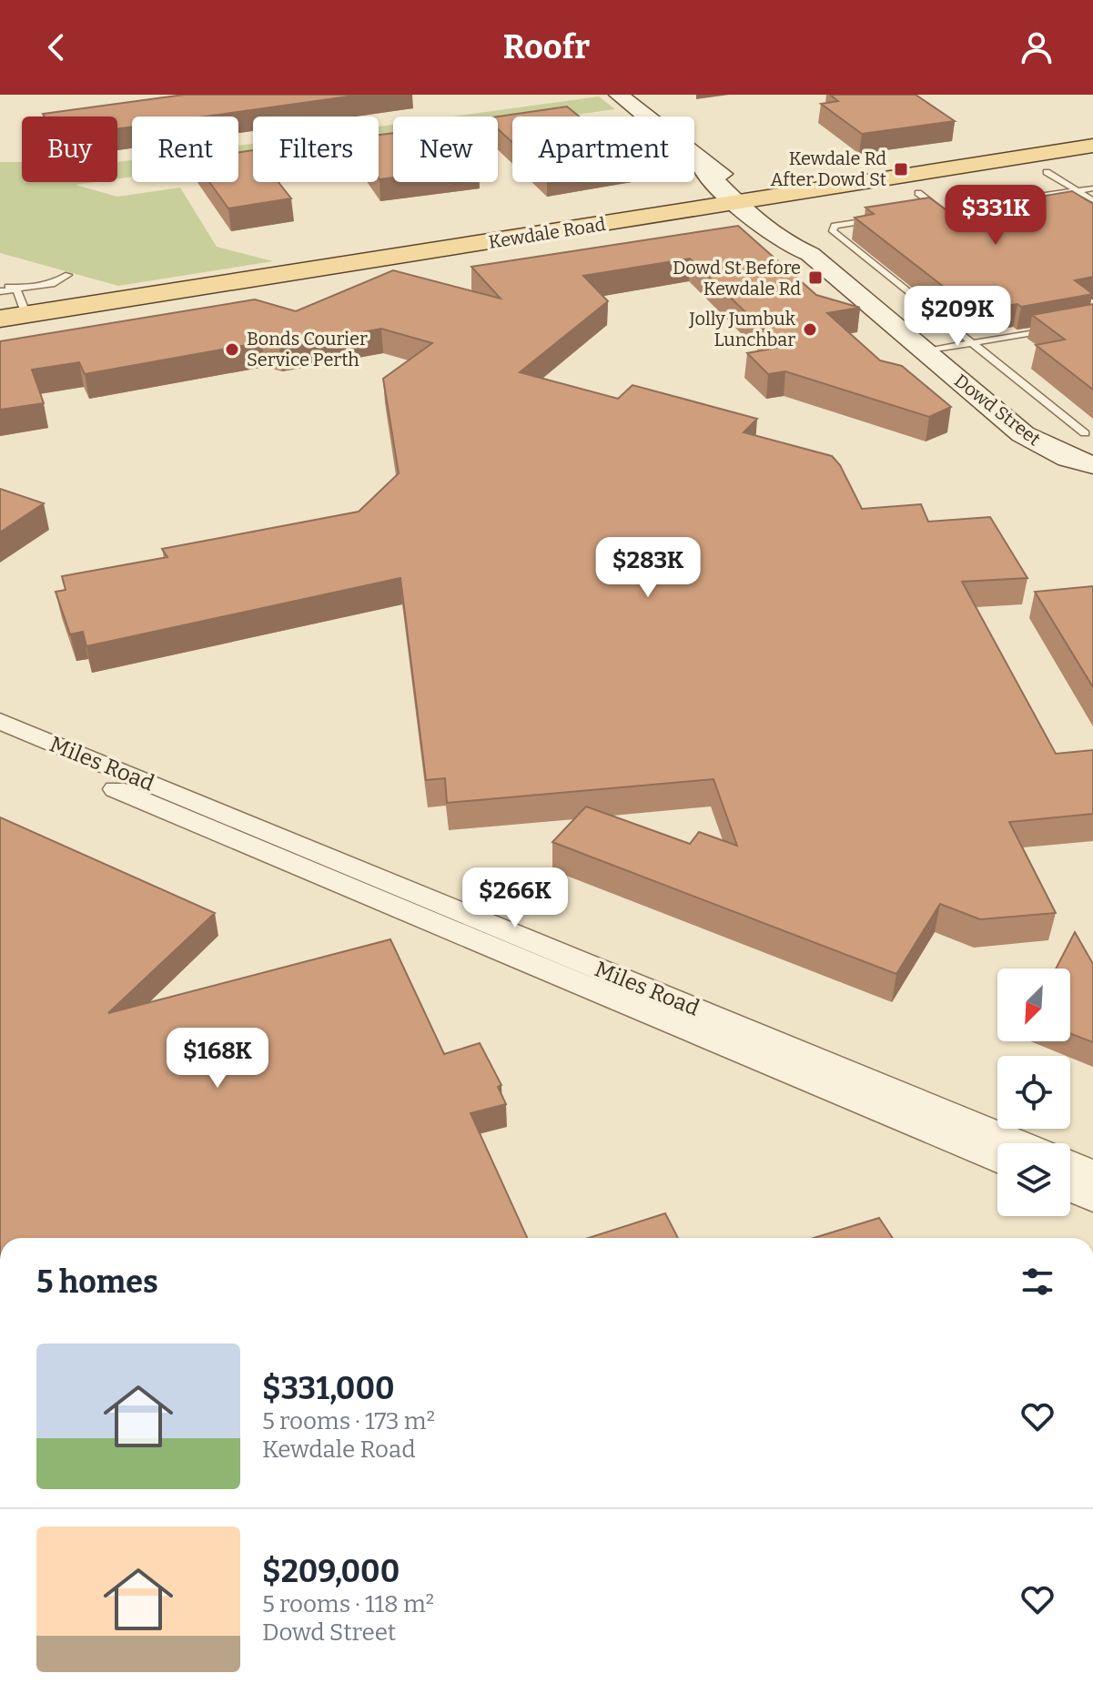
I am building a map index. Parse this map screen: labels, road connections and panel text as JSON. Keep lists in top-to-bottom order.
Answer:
{
  "streets": {
    "main road": ["Kewdale Road", "Dowd Street"],
    "street": ["Miles Road"]
  },
  "crossings": [
    ["Kewdale Road", "Dowd Street"]
  ],
  "places": {
    "transit": ["Kewdale Rd After Dowd St", "Dowd St Before Kewdale Rd"],
    "other": ["Jolly Jumbuk Lunchbar", "Bonds Courier Service Perth"]
  },
  "north": "bottom left",
  "page": {
    "header": "Roofr",
    "chip": [
      "Buy",
      "Rent",
      "Filters",
      "New",
      "Apartment"
    ],
    "price": [
      "$331K",
      "$209K",
      "$283K",
      "$266K",
      "$168K"
    ],
    "heading": "5 homes",
    "list": [
      {
        "name": "$331,000",
        "note": "5 rooms · 173 m² · Kewdale Road"
      },
      {
        "name": "$209,000",
        "note": "5 rooms · 118 m² · Dowd Street"
      }
    ]
  }
}
